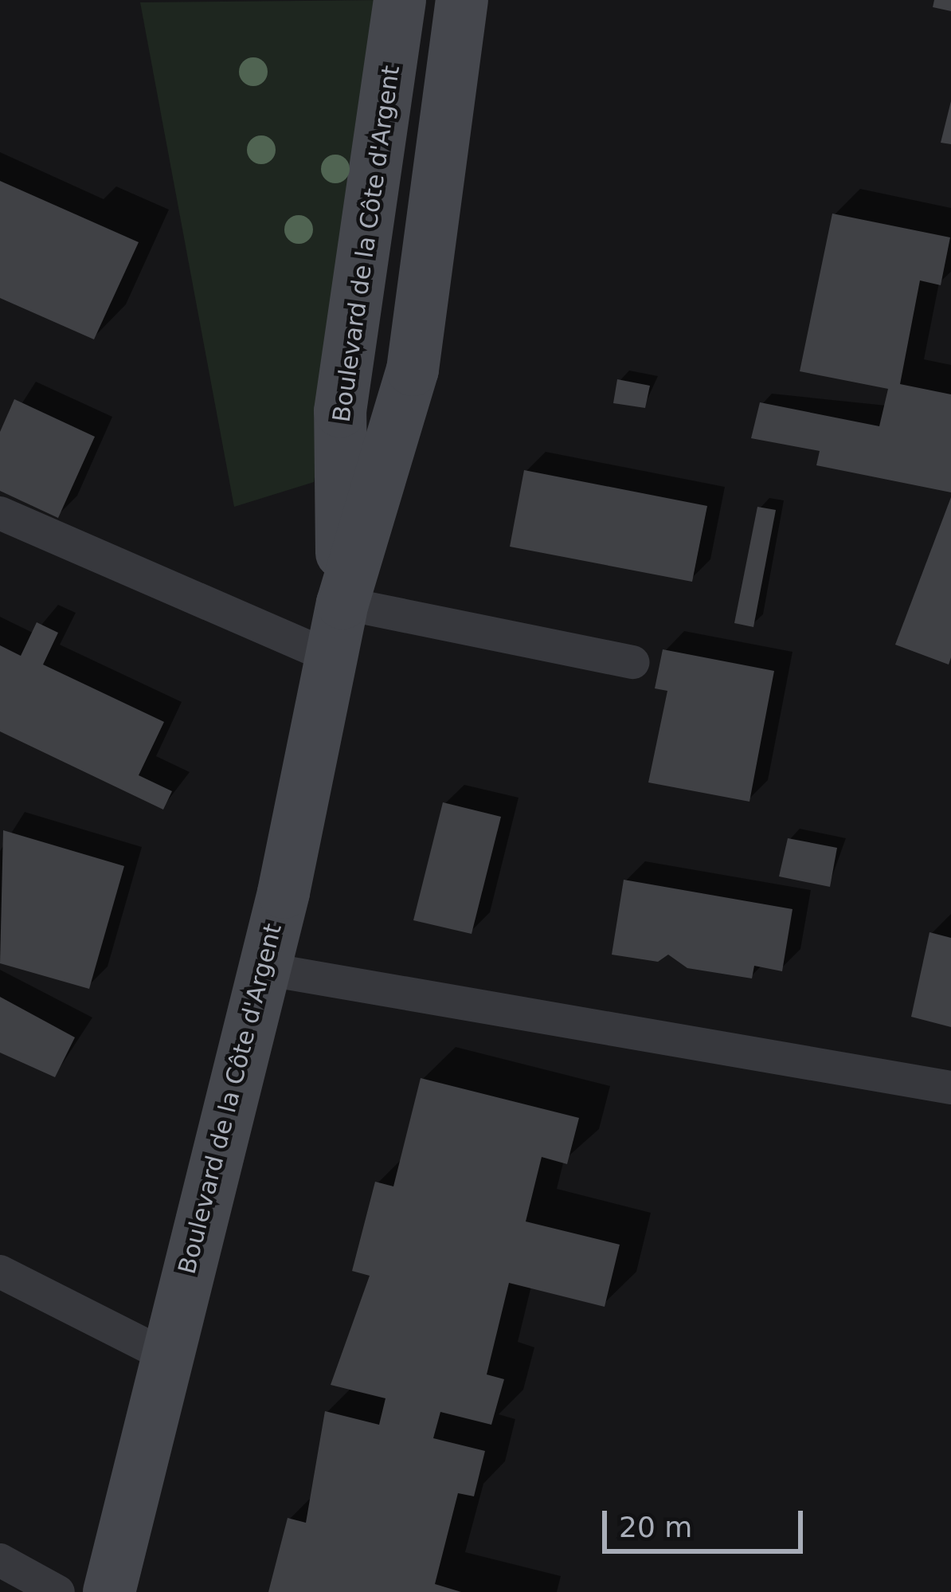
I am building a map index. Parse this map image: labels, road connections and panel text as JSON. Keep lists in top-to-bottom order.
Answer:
{
  "streets": {
    "main road": ["Boulevard de la Côte d'Argent"]
  },
  "scale_bar": "20 m"
}
